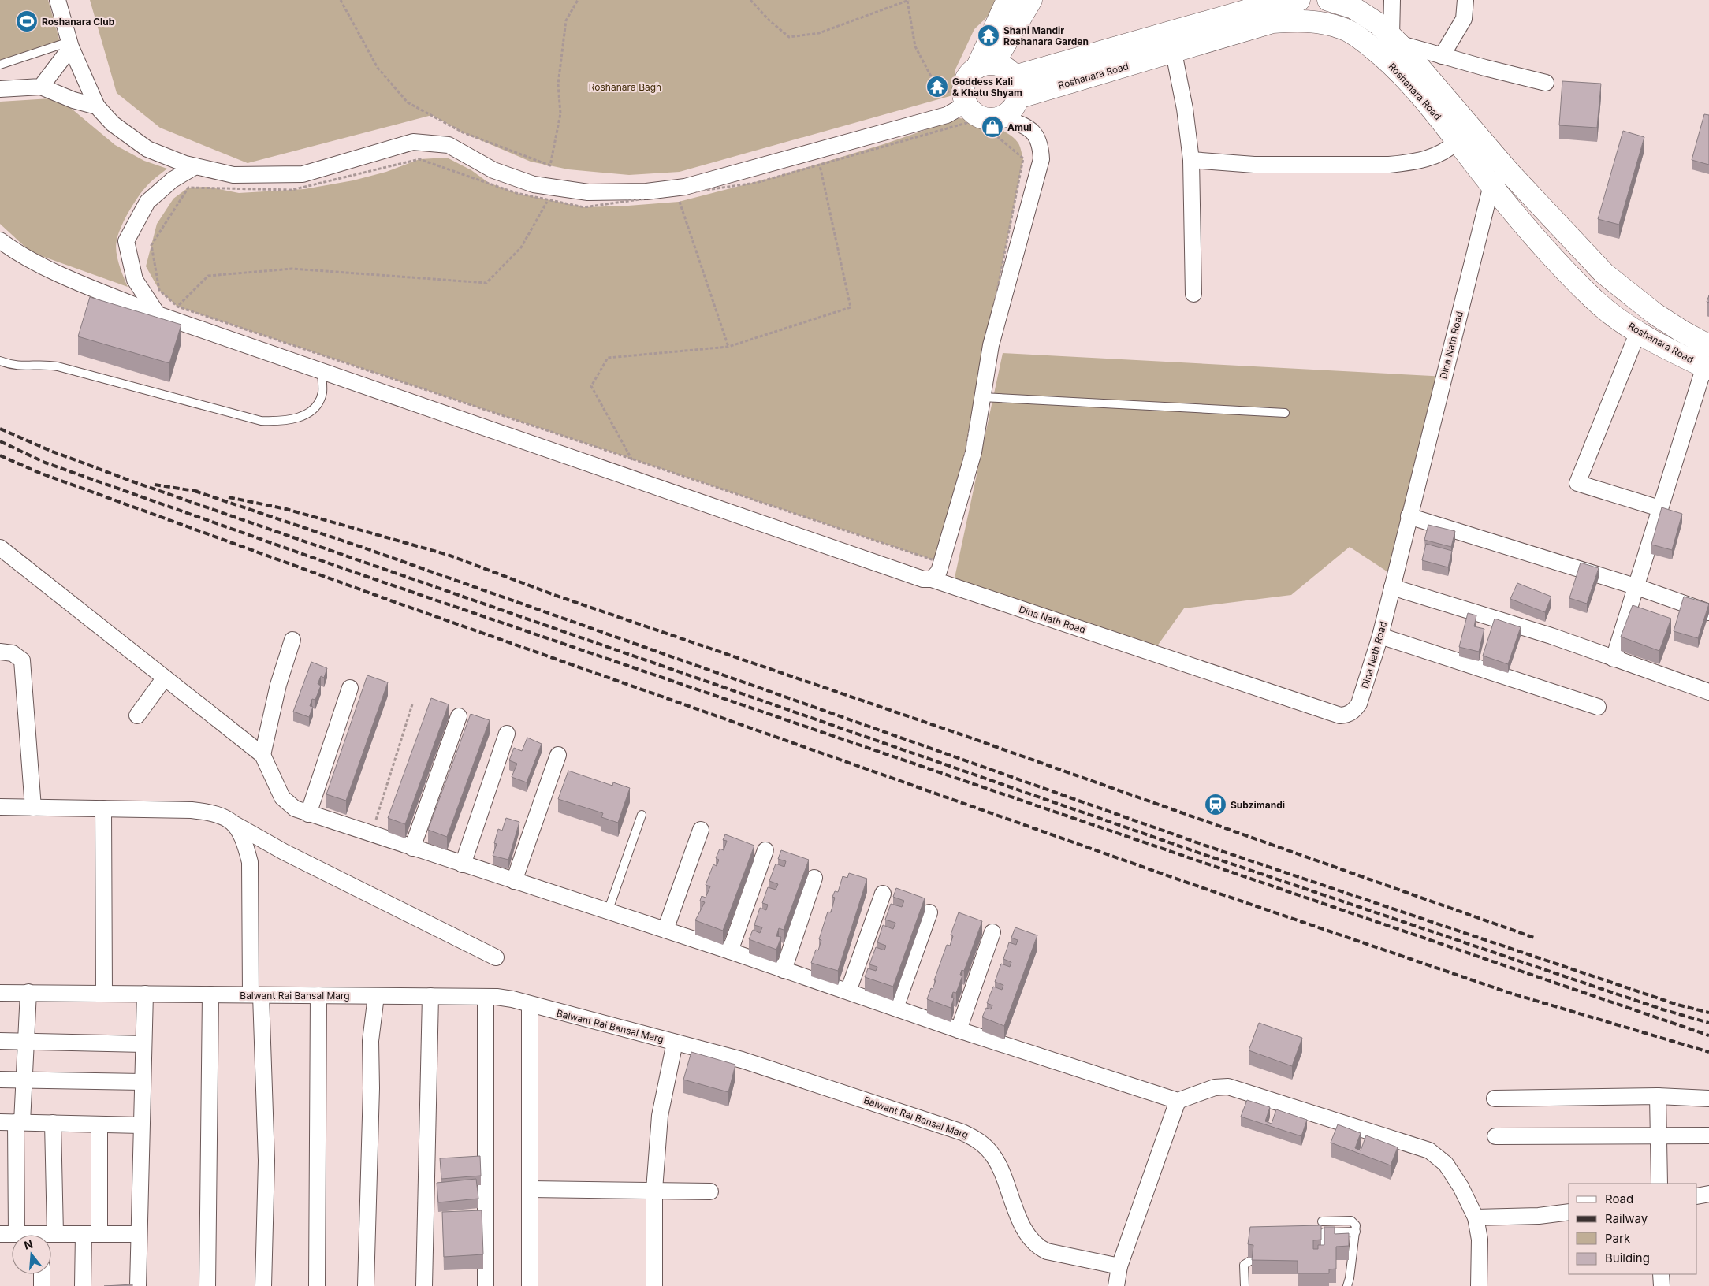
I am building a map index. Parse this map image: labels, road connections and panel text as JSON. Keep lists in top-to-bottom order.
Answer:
{
  "streets": {
    "street": ["Roshanara Road", "Dina Nath Road", "Balwant Rai Bansal Marg"]
  },
  "crossings": [
    ["Roshanara Road", "Dina Nath Road"]
  ],
  "parks": ["Roshanara Bagh"],
  "places": {
    "sports": ["Roshanara Club"],
    "temple": ["Shani Mandir Roshanara Garden", "Goddess Kali & Khatu Shyam"],
    "shop": ["Amul"],
    "station": ["Subzimandi"]
  },
  "legend": [
    "Road",
    "Railway",
    "Park",
    "Building"
  ],
  "north": "top"
}
